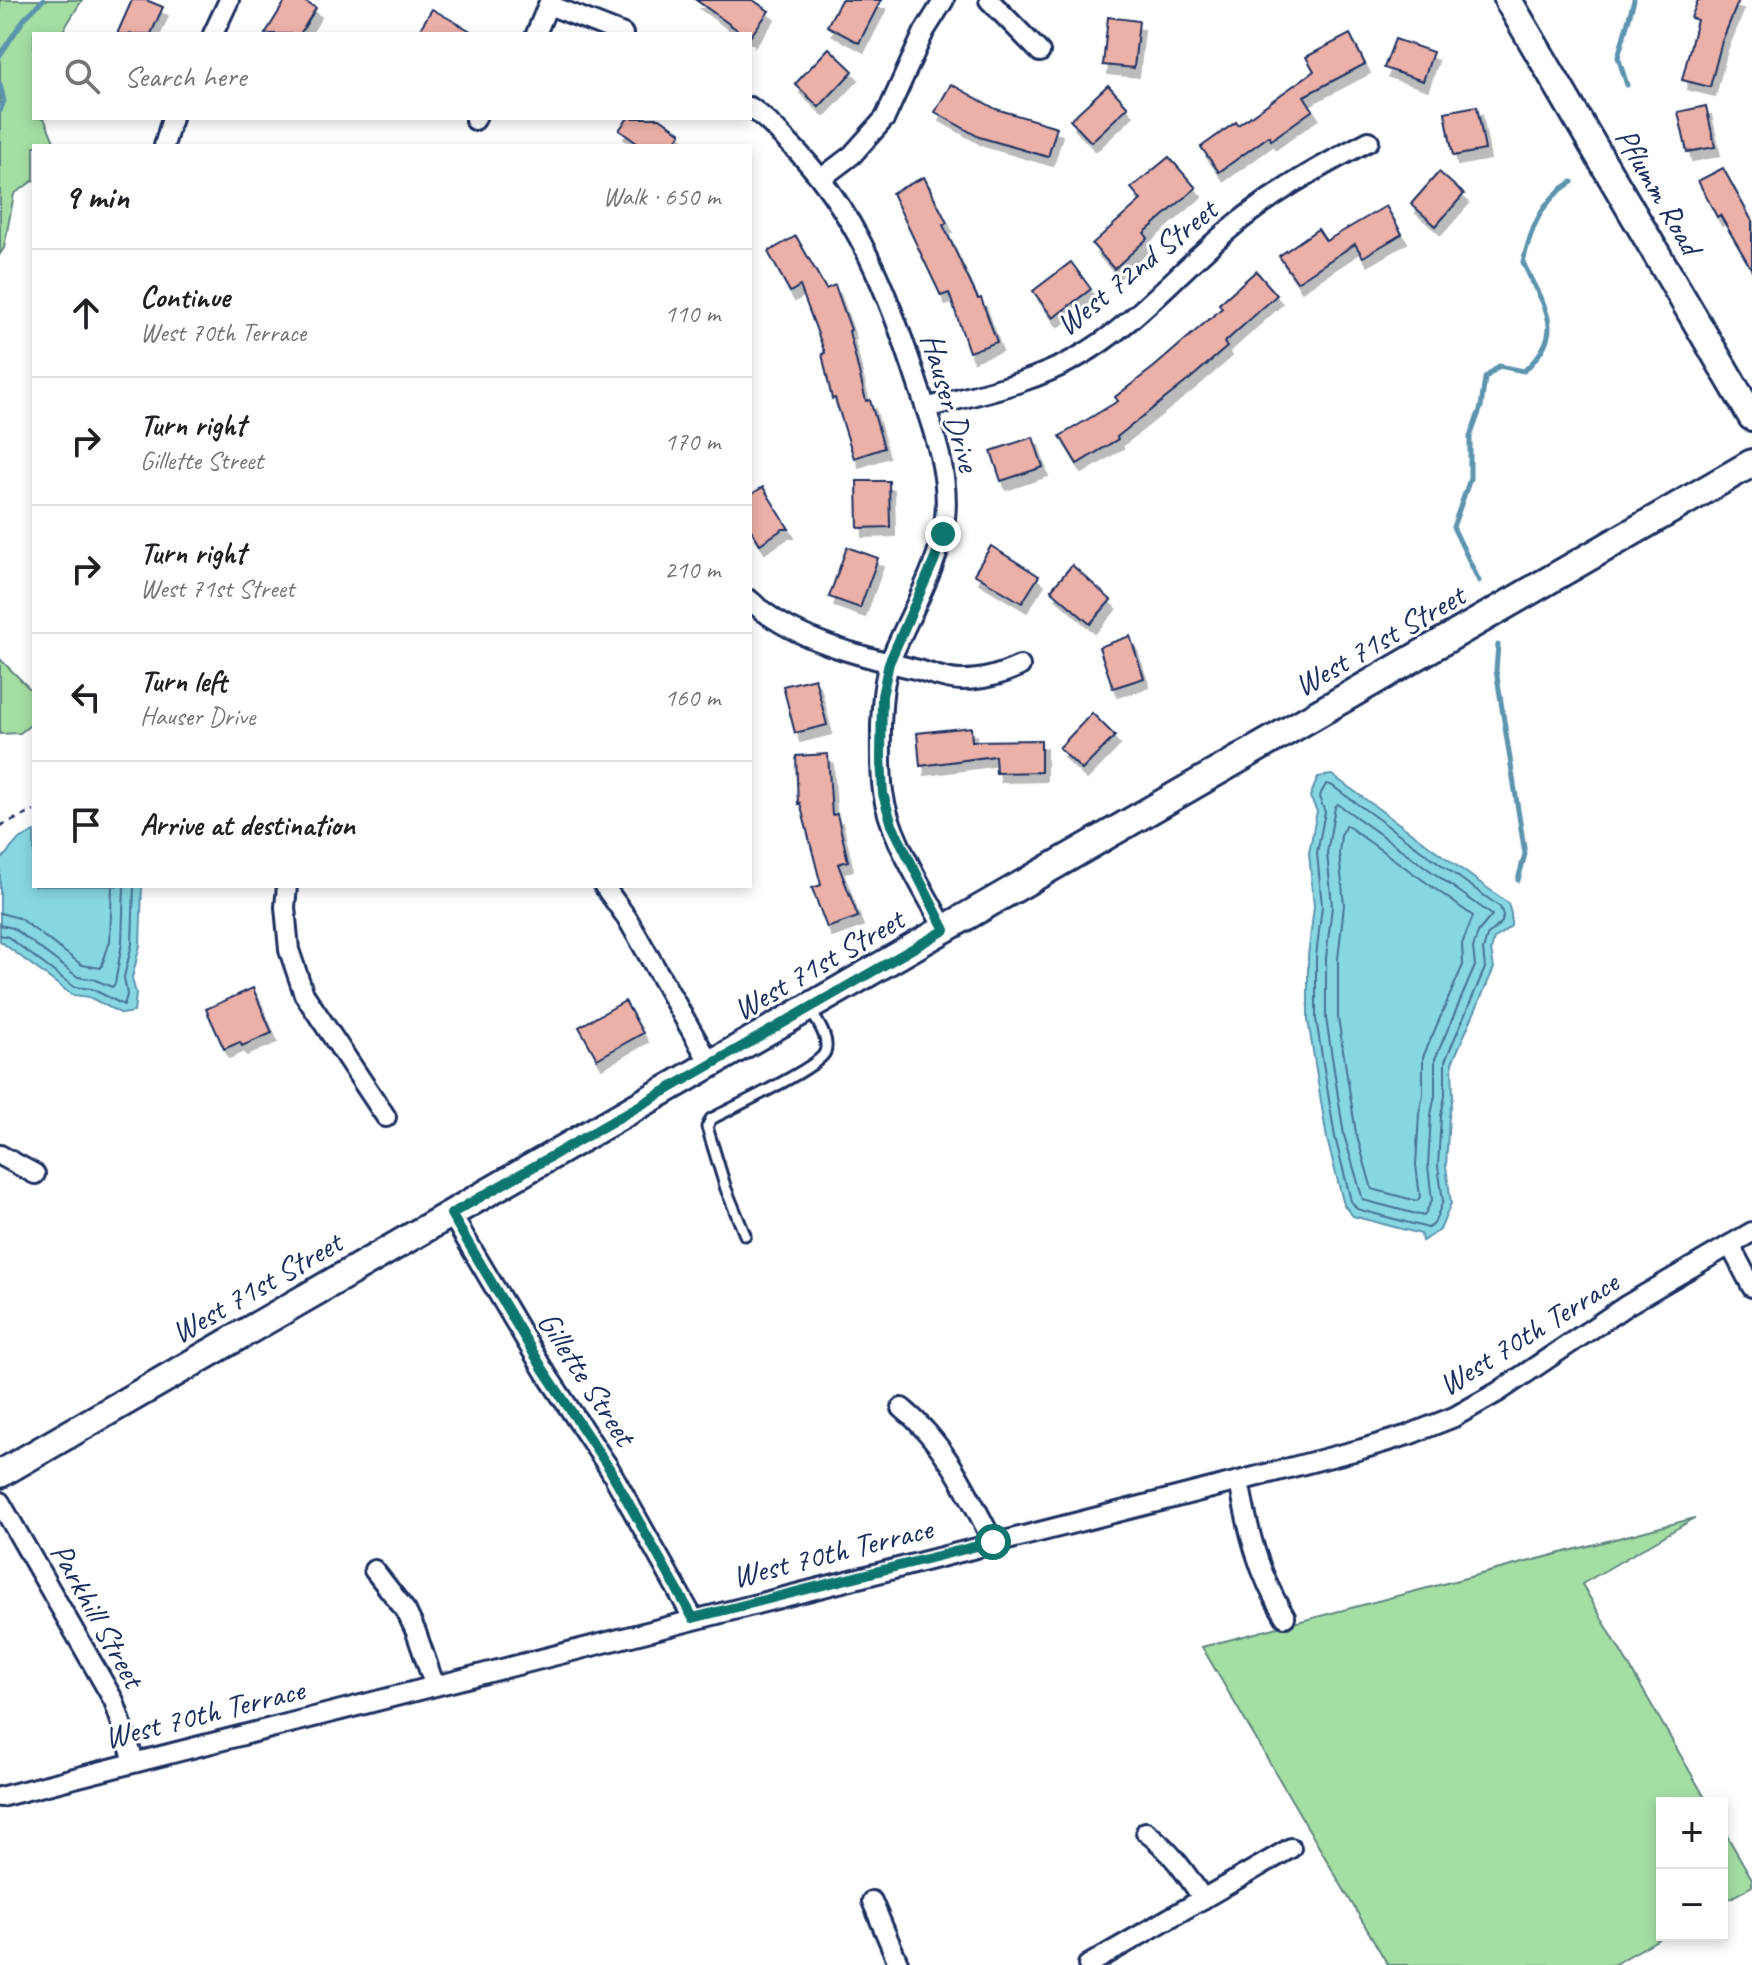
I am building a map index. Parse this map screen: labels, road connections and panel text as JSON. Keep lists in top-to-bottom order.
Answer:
{
  "streets": {
    "street": [
      "Pflumm Road",
      "West 72nd Street",
      "Hauser Drive",
      "West 71st Street",
      "West 70th Terrace",
      "Gillette Street",
      "Parkhill Street"
    ]
  },
  "crossings": [
    ["West 72nd Street", "Hauser Drive"],
    ["Hauser Drive", "West 71st Street"],
    ["West 71st Street", "Gillette Street"],
    ["West 70th Terrace", "Gillette Street"],
    ["West 70th Terrace", "Parkhill Street"]
  ],
  "page": {
    "search": "Search here",
    "heading": ["9 min", "Walk · 650 m"],
    "list": [
      ["Continue", "West 70th Terrace", "110 m"],
      ["Turn right", "Gillette Street", "170 m"],
      ["Turn right", "West 71st Street", "210 m"],
      ["Turn left", "Hauser Drive", "160 m"],
      "Arrive at destination"
    ],
    "map_buttons": ["+", "−"]
  }
}
